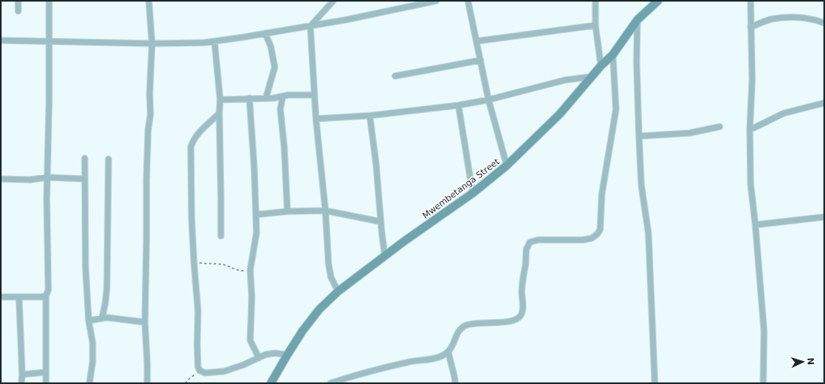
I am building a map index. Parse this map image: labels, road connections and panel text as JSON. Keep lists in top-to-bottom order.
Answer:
{
  "streets": {
    "street": ["Mwembetanga Street"]
  },
  "north": "right"
}
